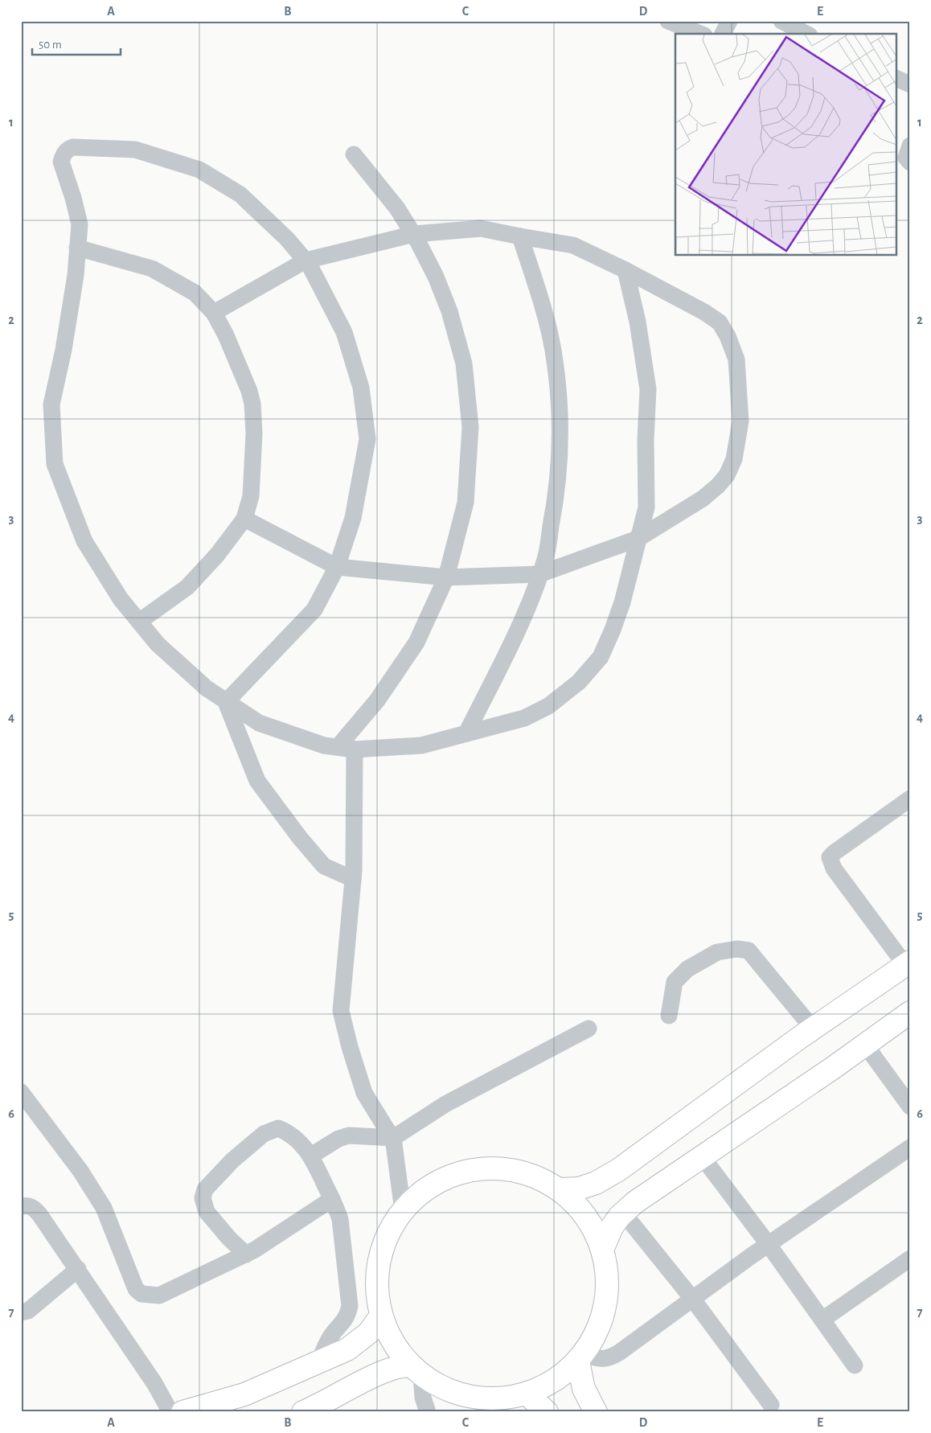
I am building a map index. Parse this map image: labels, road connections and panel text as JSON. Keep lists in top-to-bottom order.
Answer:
{
  "scale_bar": "50 m",
  "grid": {
    "columns": [
      "A",
      "B",
      "C",
      "D",
      "E"
    ],
    "rows": [
      "1",
      "2",
      "3",
      "4",
      "5",
      "6",
      "7"
    ]
  }
}
